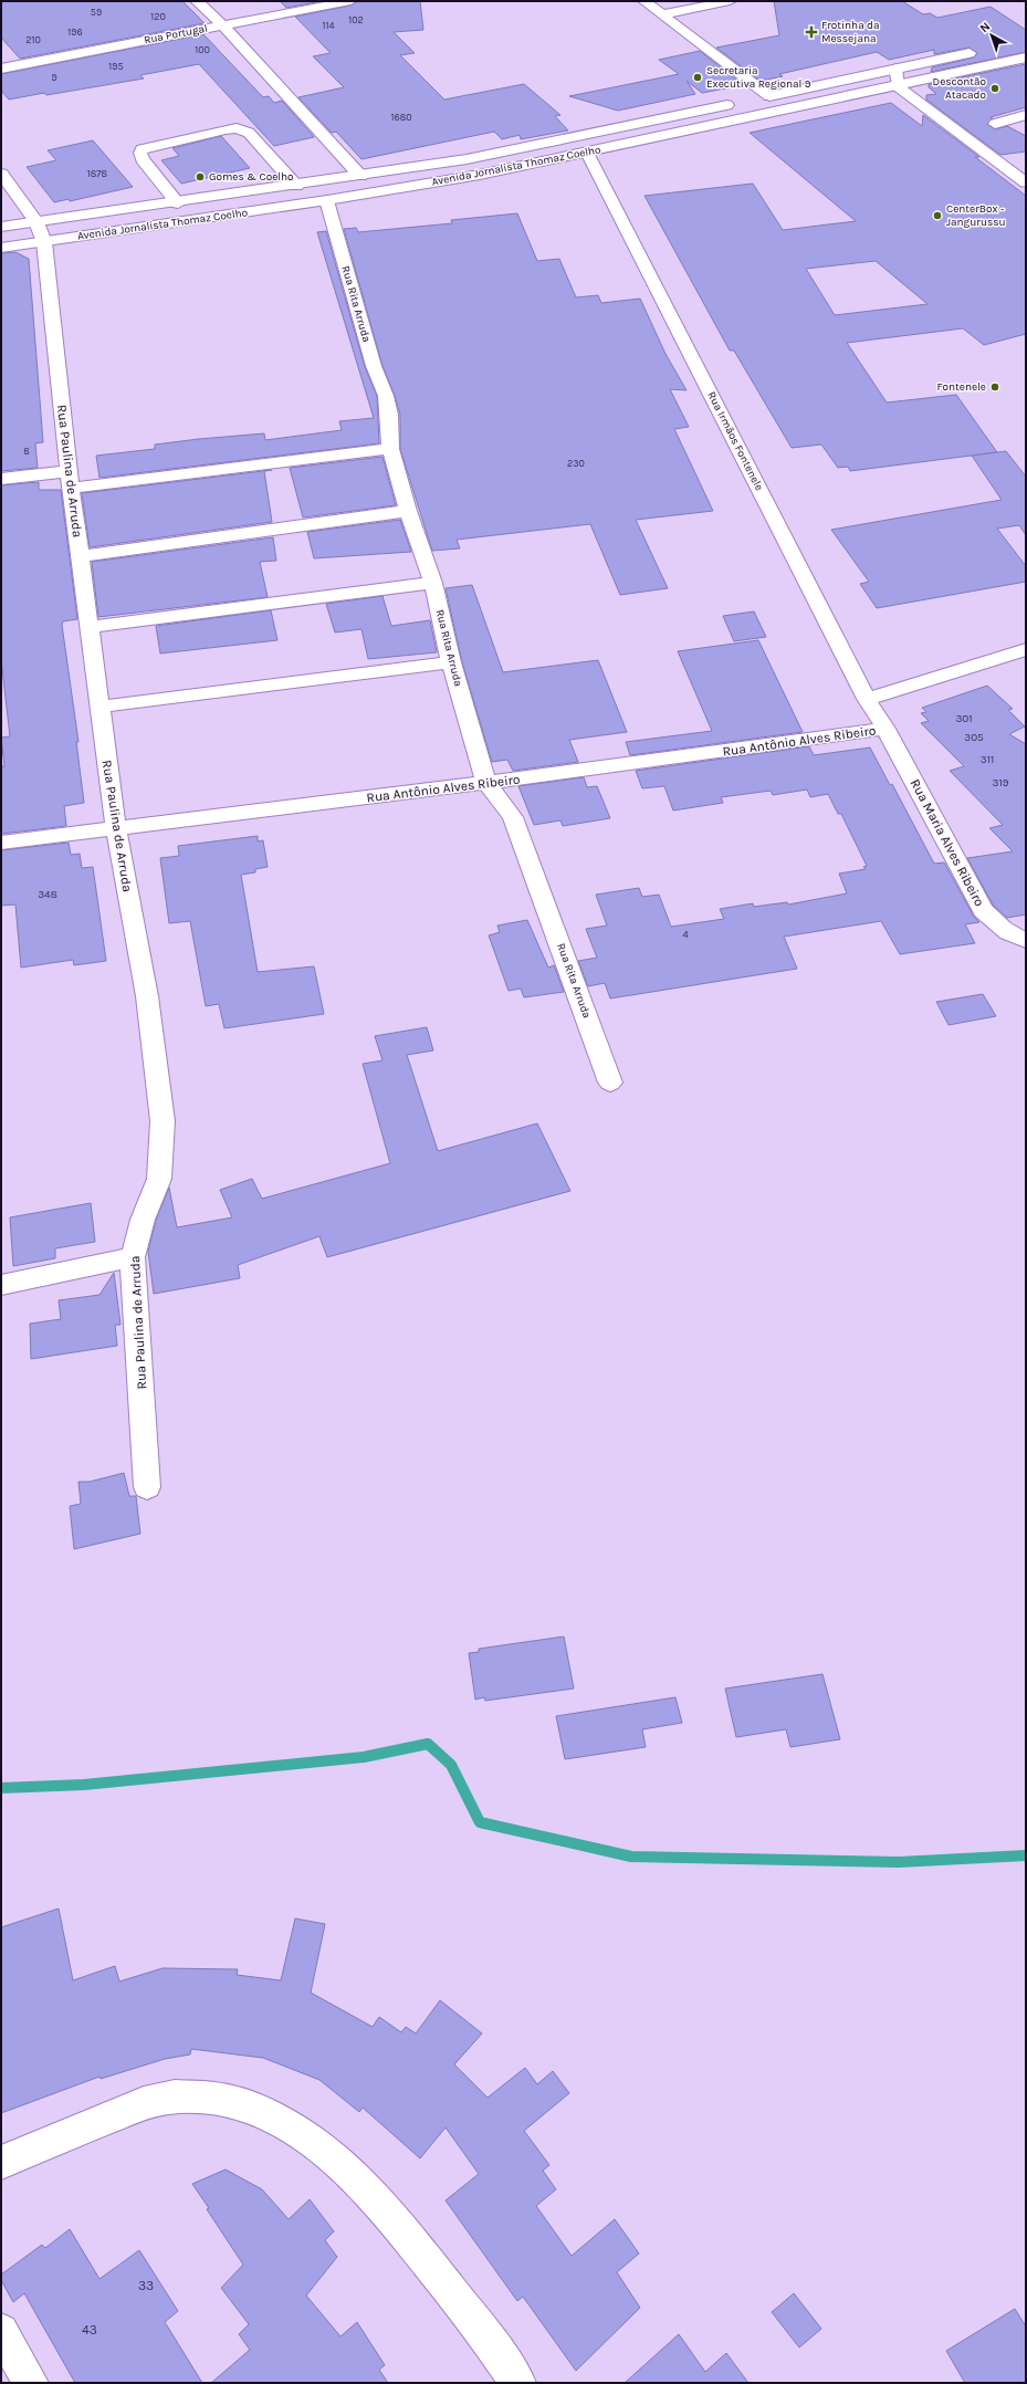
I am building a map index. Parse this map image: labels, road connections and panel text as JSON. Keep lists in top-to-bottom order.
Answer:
{
  "streets": {
    "street": [
      "Rua Portugal",
      "Avenida Jornalista Thomaz Coelho",
      "Rua Rita Arruda",
      "Rua Irmãos Fontenele",
      "Rua Paulina de Arruda",
      "Rua Antônio Alves Ribeiro",
      "Rua Maria Alves Ribeiro"
    ]
  },
  "crossings": [
    ["Avenida Jornalista Thomaz Coelho", "Rua Rita Arruda"],
    ["Avenida Jornalista Thomaz Coelho", "Rua Irmãos Fontenele"],
    ["Avenida Jornalista Thomaz Coelho", "Rua Paulina de Arruda"],
    ["Rua Rita Arruda", "Rua Antônio Alves Ribeiro"],
    ["Rua Irmãos Fontenele", "Rua Antônio Alves Ribeiro"],
    ["Rua Irmãos Fontenele", "Rua Maria Alves Ribeiro"],
    ["Rua Paulina de Arruda", "Rua Antônio Alves Ribeiro"],
    ["Rua Antônio Alves Ribeiro", "Rua Maria Alves Ribeiro"]
  ],
  "places": {
    "health": ["Frotinha da Messejana"],
    "other": [
      "Secretaria Executiva Regional 9",
      "Descontão Atacado",
      "Gomes & Coelho",
      "CenterBox - Jangurussu",
      "Fontenele"
    ]
  },
  "house_numbers": [
    "59",
    "120",
    "102",
    "114",
    "196",
    "210",
    "100",
    "195",
    "9",
    "1680",
    "1878",
    "8",
    "230",
    "301",
    "305",
    "311",
    "319",
    "348",
    "4",
    "33",
    "43"
  ],
  "north": "top left"
}
